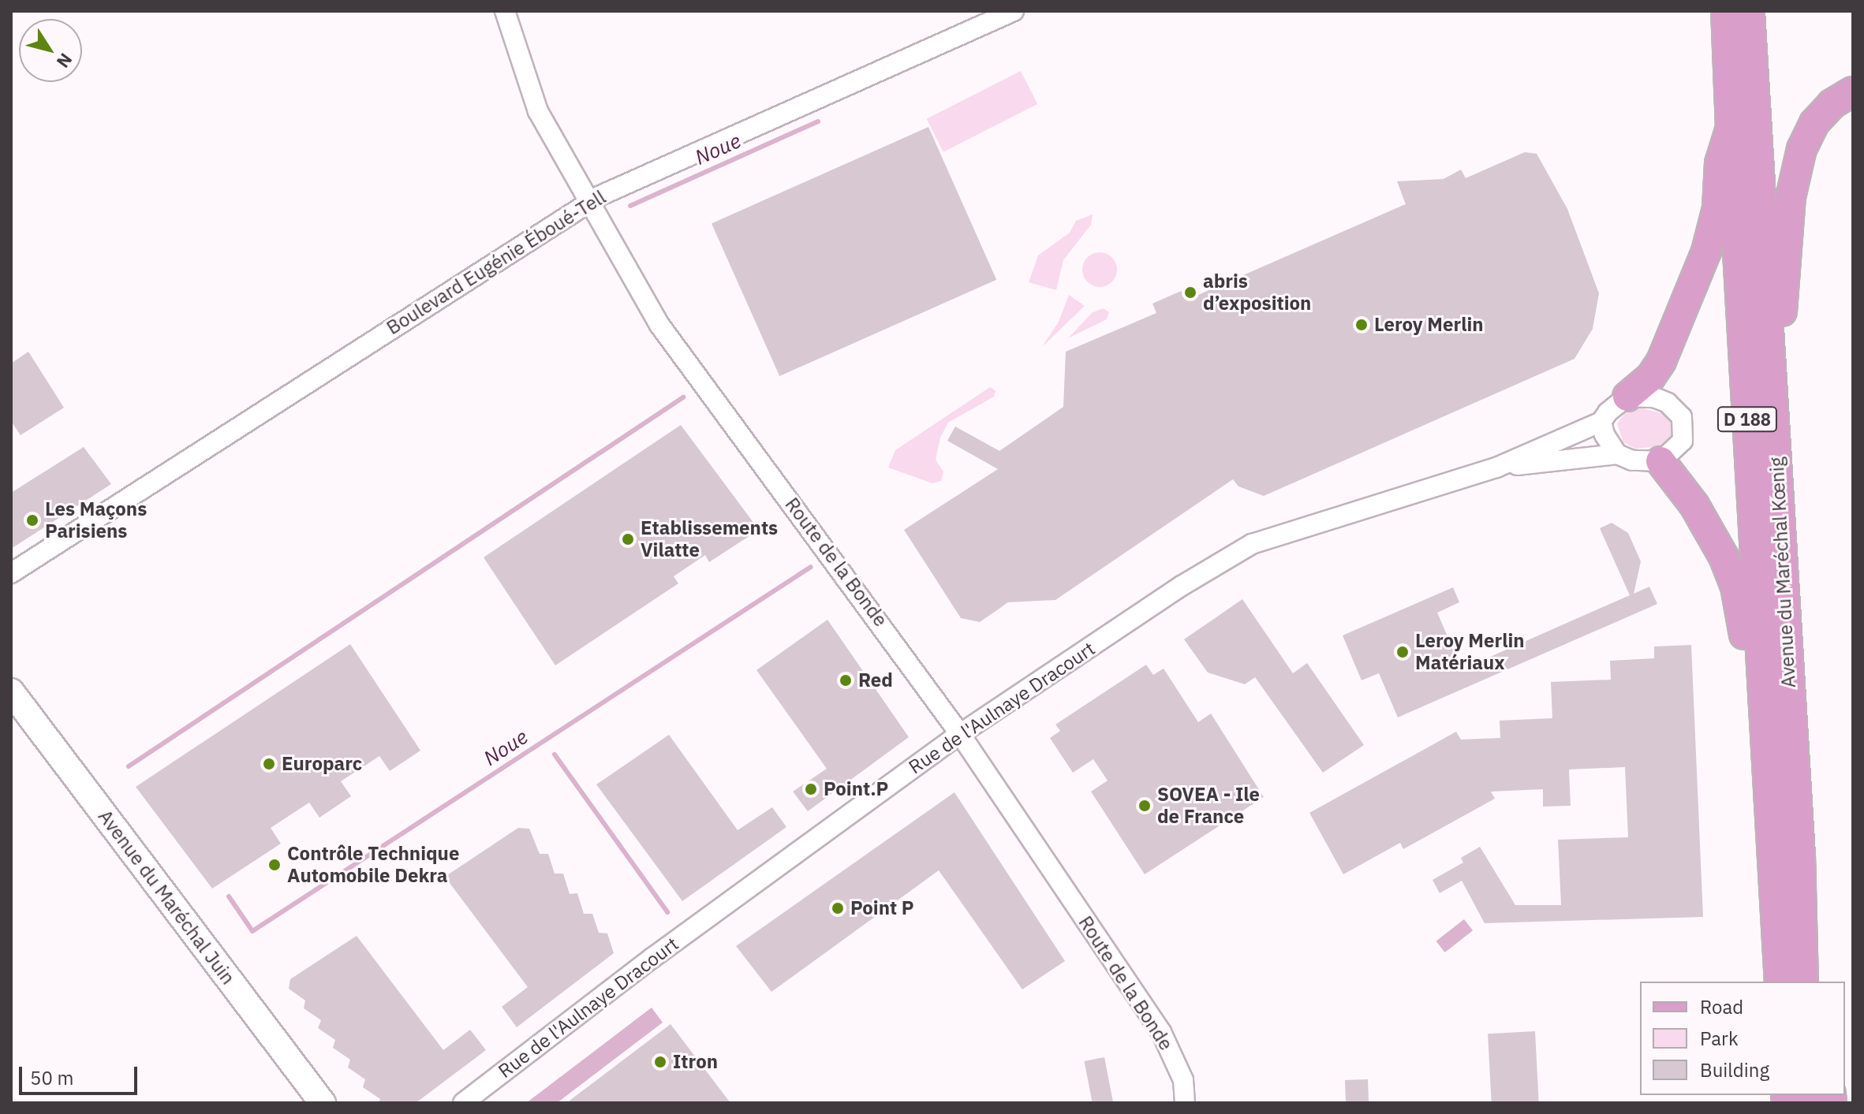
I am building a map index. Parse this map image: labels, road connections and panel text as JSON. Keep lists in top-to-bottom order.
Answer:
{
  "streets": {
    "main road": ["D 188", "Avenue du Maréchal Kœnig"],
    "street": [
      "Boulevard Eugénie Éboué-Tell",
      "Route de la Bonde",
      "Rue de l'Aulnaye Dracourt",
      "Avenue du Maréchal Juin"
    ]
  },
  "crossings": [
    ["Boulevard Eugénie Éboué-Tell", "Route de la Bonde"],
    ["D 188", "Avenue du Maréchal Kœnig"],
    ["Route de la Bonde", "Rue de l'Aulnaye Dracourt"]
  ],
  "water": ["Noue"],
  "places": [
    "abris d’exposition",
    "Leroy Merlin",
    "Les Maçons Parisiens",
    "Etablissements Vilatte",
    "Leroy Merlin Matériaux",
    "Red",
    "Europarc",
    "Point.P",
    "SOVEA - Ile de France",
    "Contrôle Technique Automobile Dekra",
    "Point P",
    "Itron"
  ],
  "legend": ["Road", "Park", "Building"],
  "scale_bar": "50 m",
  "north": "bottom right"
}
